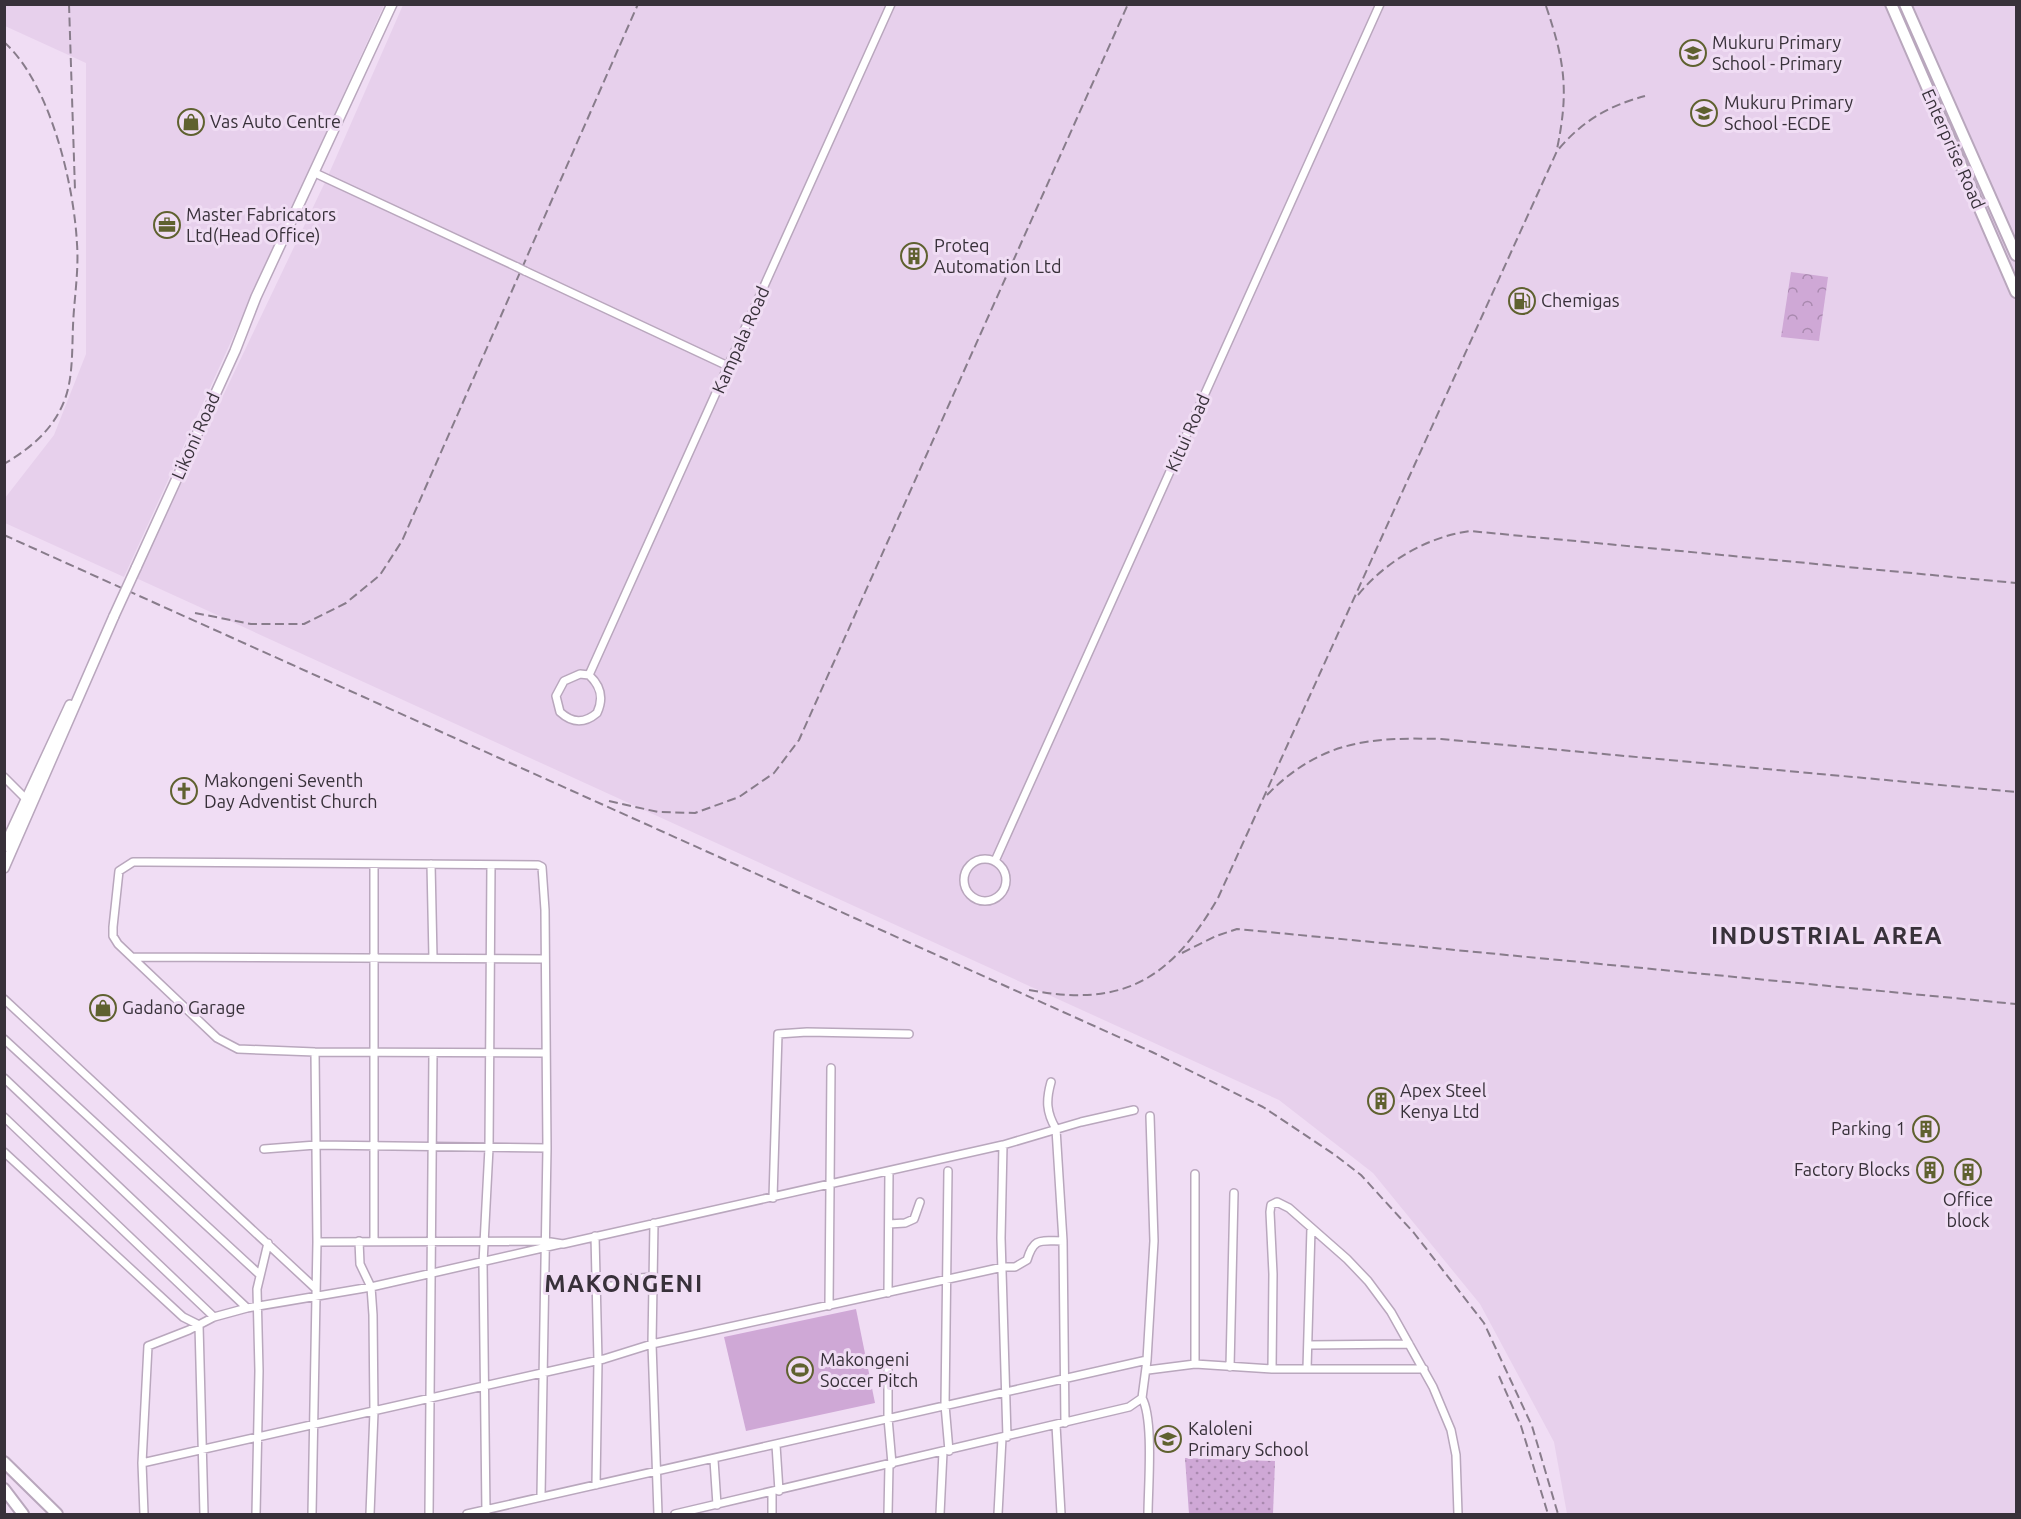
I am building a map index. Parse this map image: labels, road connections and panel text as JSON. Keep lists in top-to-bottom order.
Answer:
{
  "streets": {
    "main road": ["Enterprise Road"],
    "street": ["Kampala Road", "Kitui Road", "Likoni Road"]
  },
  "districts": ["INDUSTRIAL AREA", "MAKONGENI"],
  "places": {
    "school or university": ["Mukuru Primary School - Primary", "Mukuru Primary School -ECDE", "Kaloleni Primary School"],
    "shop": ["Vas Auto Centre", "Gadano Garage"],
    "office": ["Master Fabricators Ltd(Head Office)"],
    "building": [
      "Proteq Automation Ltd",
      "Apex Steel Kenya Ltd",
      "Parking 1",
      "Factory Blocks",
      "Office block"
    ],
    "fuel station": ["Chemigas"],
    "church": ["Makongeni Seventh Day Adventist Church"],
    "sports": ["Makongeni Soccer Pitch"]
  }
}
